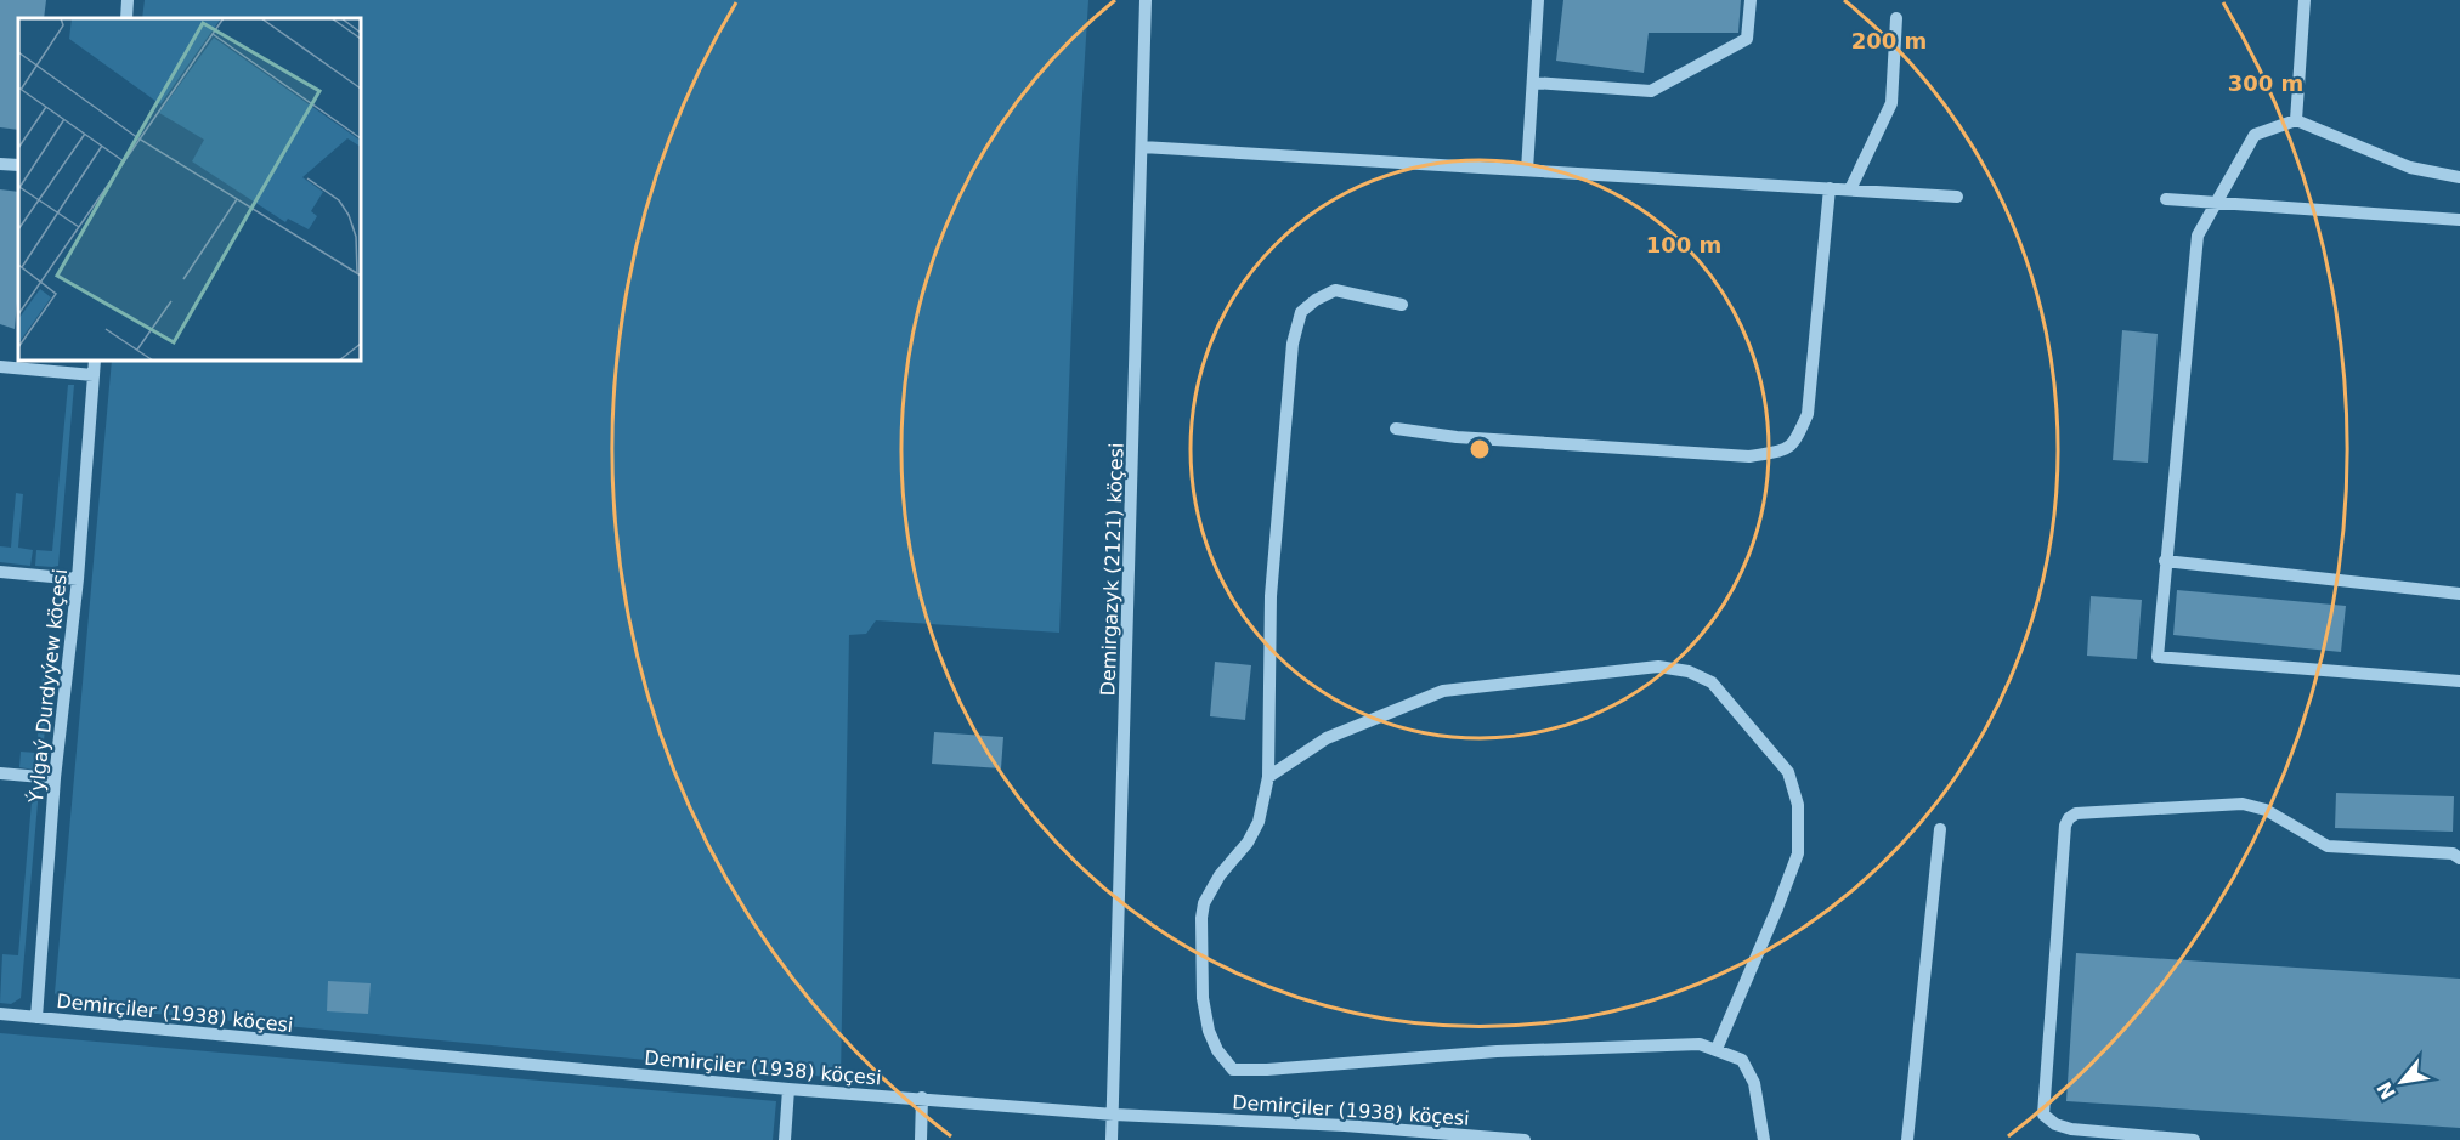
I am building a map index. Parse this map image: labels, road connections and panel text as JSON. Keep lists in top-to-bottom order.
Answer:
{
  "streets": {
    "street": ["Demirgazyk (2121) köçesi", "Ýylgaý Durdyýew köçesi", "Demirçiler (1938) köçesi"]
  },
  "crossings": [
    ["Demirgazyk (2121) köçesi", "Demirçiler (1938) köçesi"],
    ["Ýylgaý Durdyýew köçesi", "Demirçiler (1938) köçesi"]
  ],
  "north": "bottom left",
  "rings": ["200 m", "300 m", "100 m"]
}
